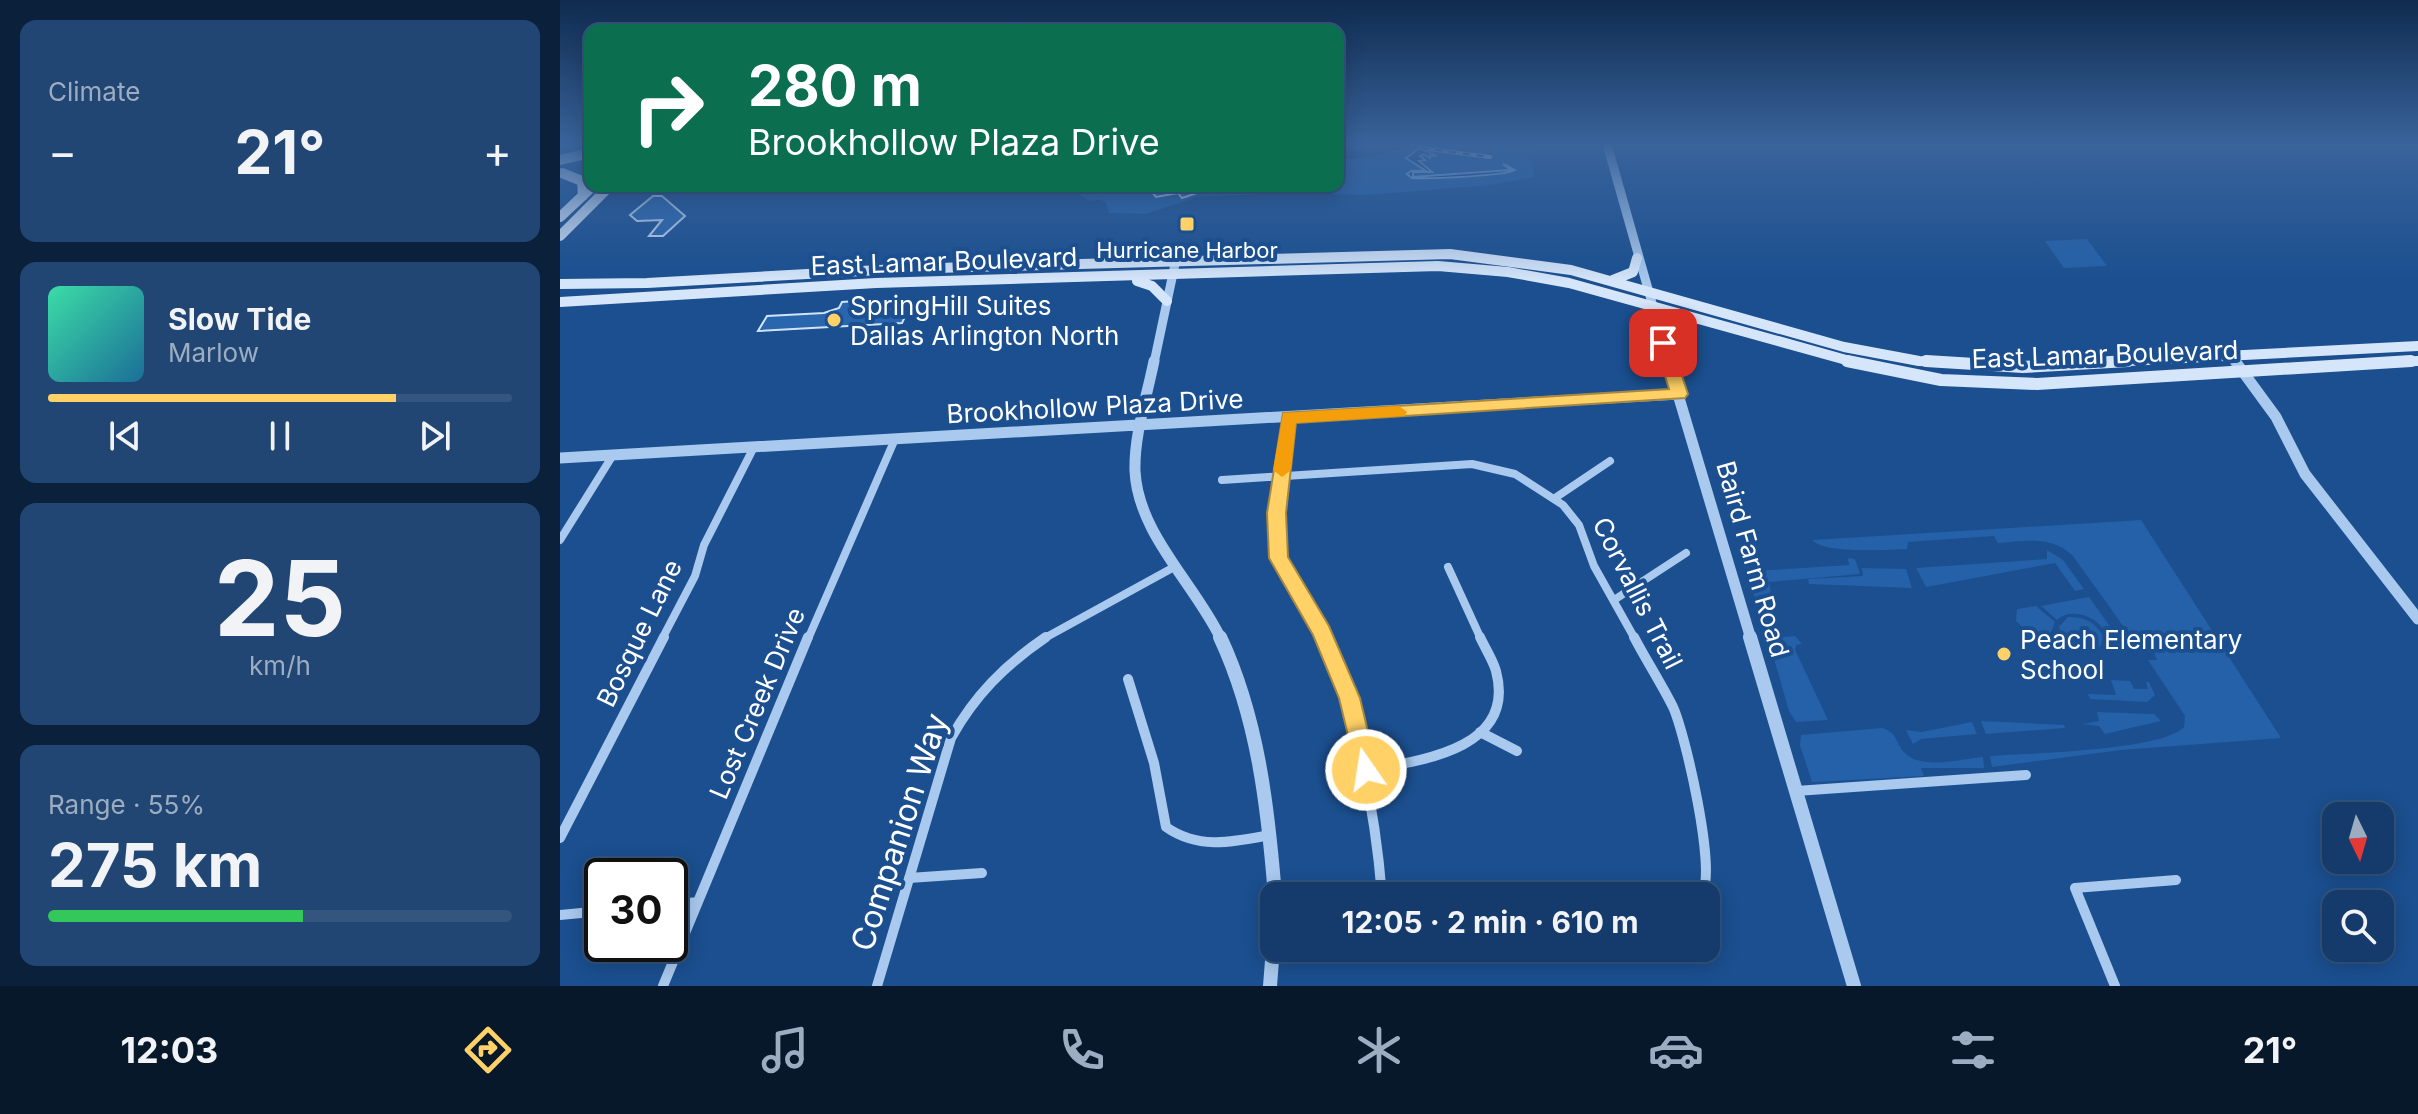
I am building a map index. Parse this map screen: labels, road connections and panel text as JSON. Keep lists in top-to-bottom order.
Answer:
{
  "streets": {
    "main road": ["East Lamar Boulevard"],
    "street": [
      "Brookhollow Plaza Drive",
      "Baird Farm Road",
      "Corvallis Trail",
      "Bosque Lane",
      "Lost Creek Drive",
      "Companion Way"
    ]
  },
  "crossings": [
    ["East Lamar Boulevard", "Baird Farm Road"],
    ["Brookhollow Plaza Drive", "Baird Farm Road"],
    ["Brookhollow Plaza Drive", "Bosque Lane"],
    ["Brookhollow Plaza Drive", "Lost Creek Drive"]
  ],
  "places": {
    "transit": ["Hurricane Harbor"],
    "other": ["SpringHill Suites Dallas Arlington North", "Peach Elementary School"]
  },
  "north": "bottom",
  "page": {
    "tile": [
      "Climate",
      ["25", "km/h"],
      ["Range · 55%", "275 km"]
    ],
    "turn": ["280 m", "Brookhollow Plaza Drive"],
    "heat": ["−", "21°", "+"],
    "song": ["Slow Tide", "Marlow"],
    "limit": "30",
    "trip": "12:05 · 2 min · 610 m",
    "tabs": ["12:03", "21°"]
  }
}
